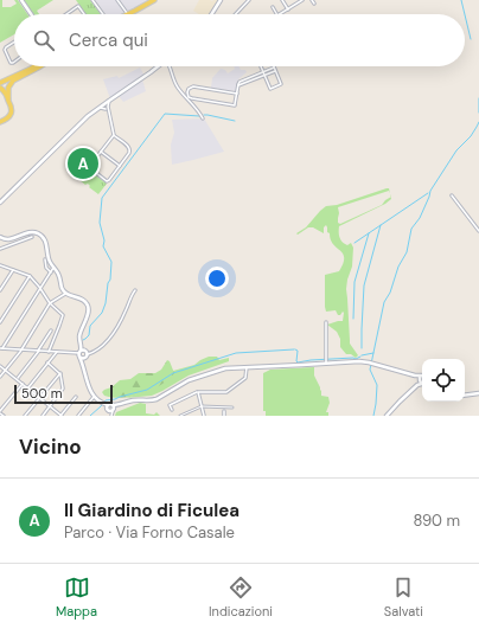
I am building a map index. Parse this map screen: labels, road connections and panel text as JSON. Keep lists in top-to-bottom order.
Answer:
{
  "scale_bar": "500 m",
  "page": {
    "search": "Cerca qui",
    "pins": "A",
    "scale": "500 m",
    "heading": "Vicino",
    "list": [
      {
        "mark": "A",
        "name": "Il Giardino di Ficulea",
        "note": "Parco · Via Forno Casale",
        "value": "890 m"
      }
    ],
    "nav": ["Mappa", "Indicazioni", "Salvati"]
  }
}
